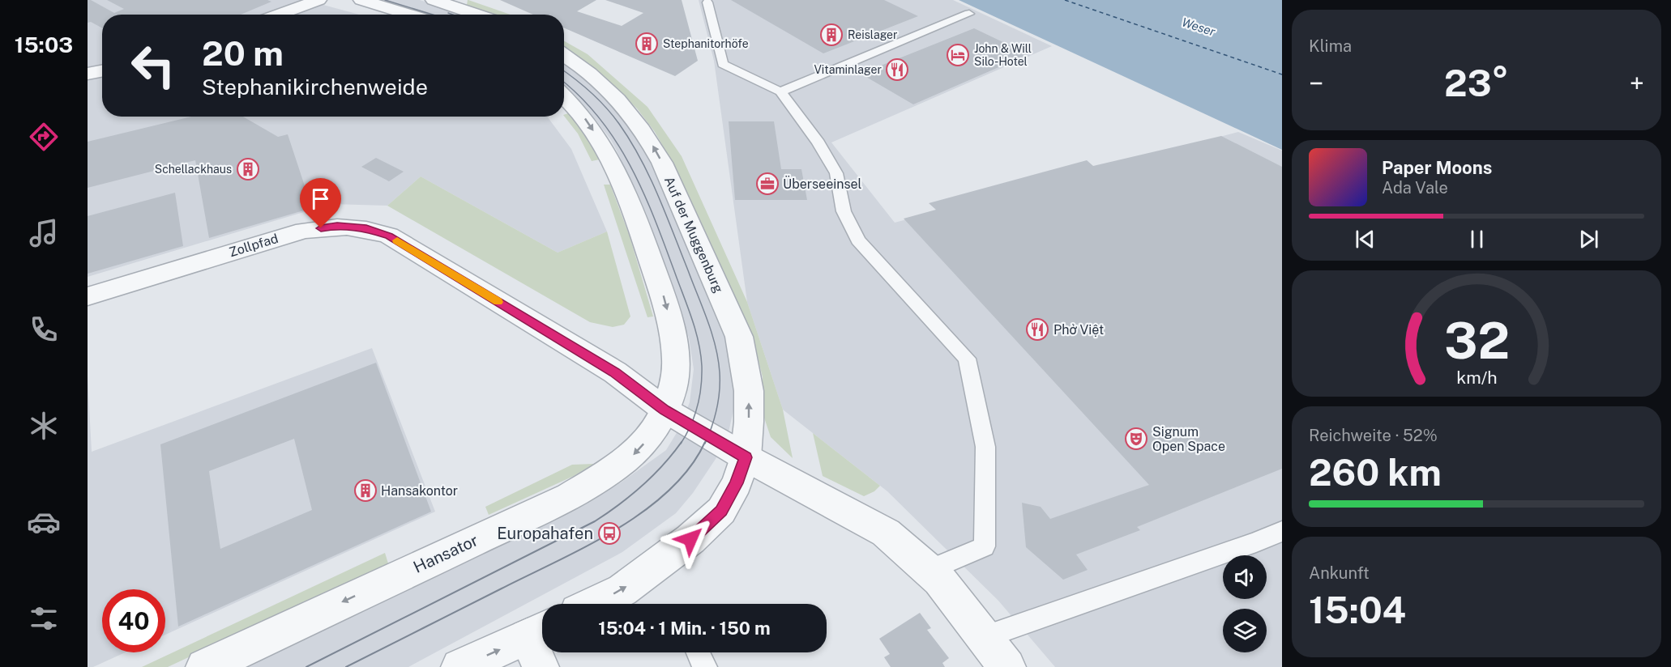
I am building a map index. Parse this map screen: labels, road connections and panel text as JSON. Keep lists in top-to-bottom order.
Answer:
{
  "streets": {
    "street": ["Auf der Muggenburg", "Zollpfad", "Hansator"]
  },
  "crossings": [
    ["Auf der Muggenburg", "Zollpfad"],
    ["Zollpfad", "Hansator"]
  ],
  "water": ["Weser"],
  "places": {
    "building": [
      "Reislager",
      "Stephanitorhöfe",
      "Schellackhaus",
      "Hansakontor"
    ],
    "hotel": ["John & Will Silo-Hotel"],
    "restaurant": ["Vitaminlager", "Phở Việt"],
    "office": ["Überseeinsel"],
    "theatre": ["Signum Open Space"],
    "bus stop": ["Europahafen"]
  },
  "page": {
    "tabs": "15:03",
    "tile": [
      "Klima",
      ["Reichweite · 52%", "260 km"],
      ["Ankunft", "15:04"]
    ],
    "turn": ["20 m", "Stephanikirchenweide"],
    "heat": ["−", "23°", "+"],
    "song": ["Paper Moons", "Ada Vale"],
    "limit": "40",
    "trip": "15:04 · 1 Min. · 150 m",
    "gauge": ["32", "km/h"]
  }
}
